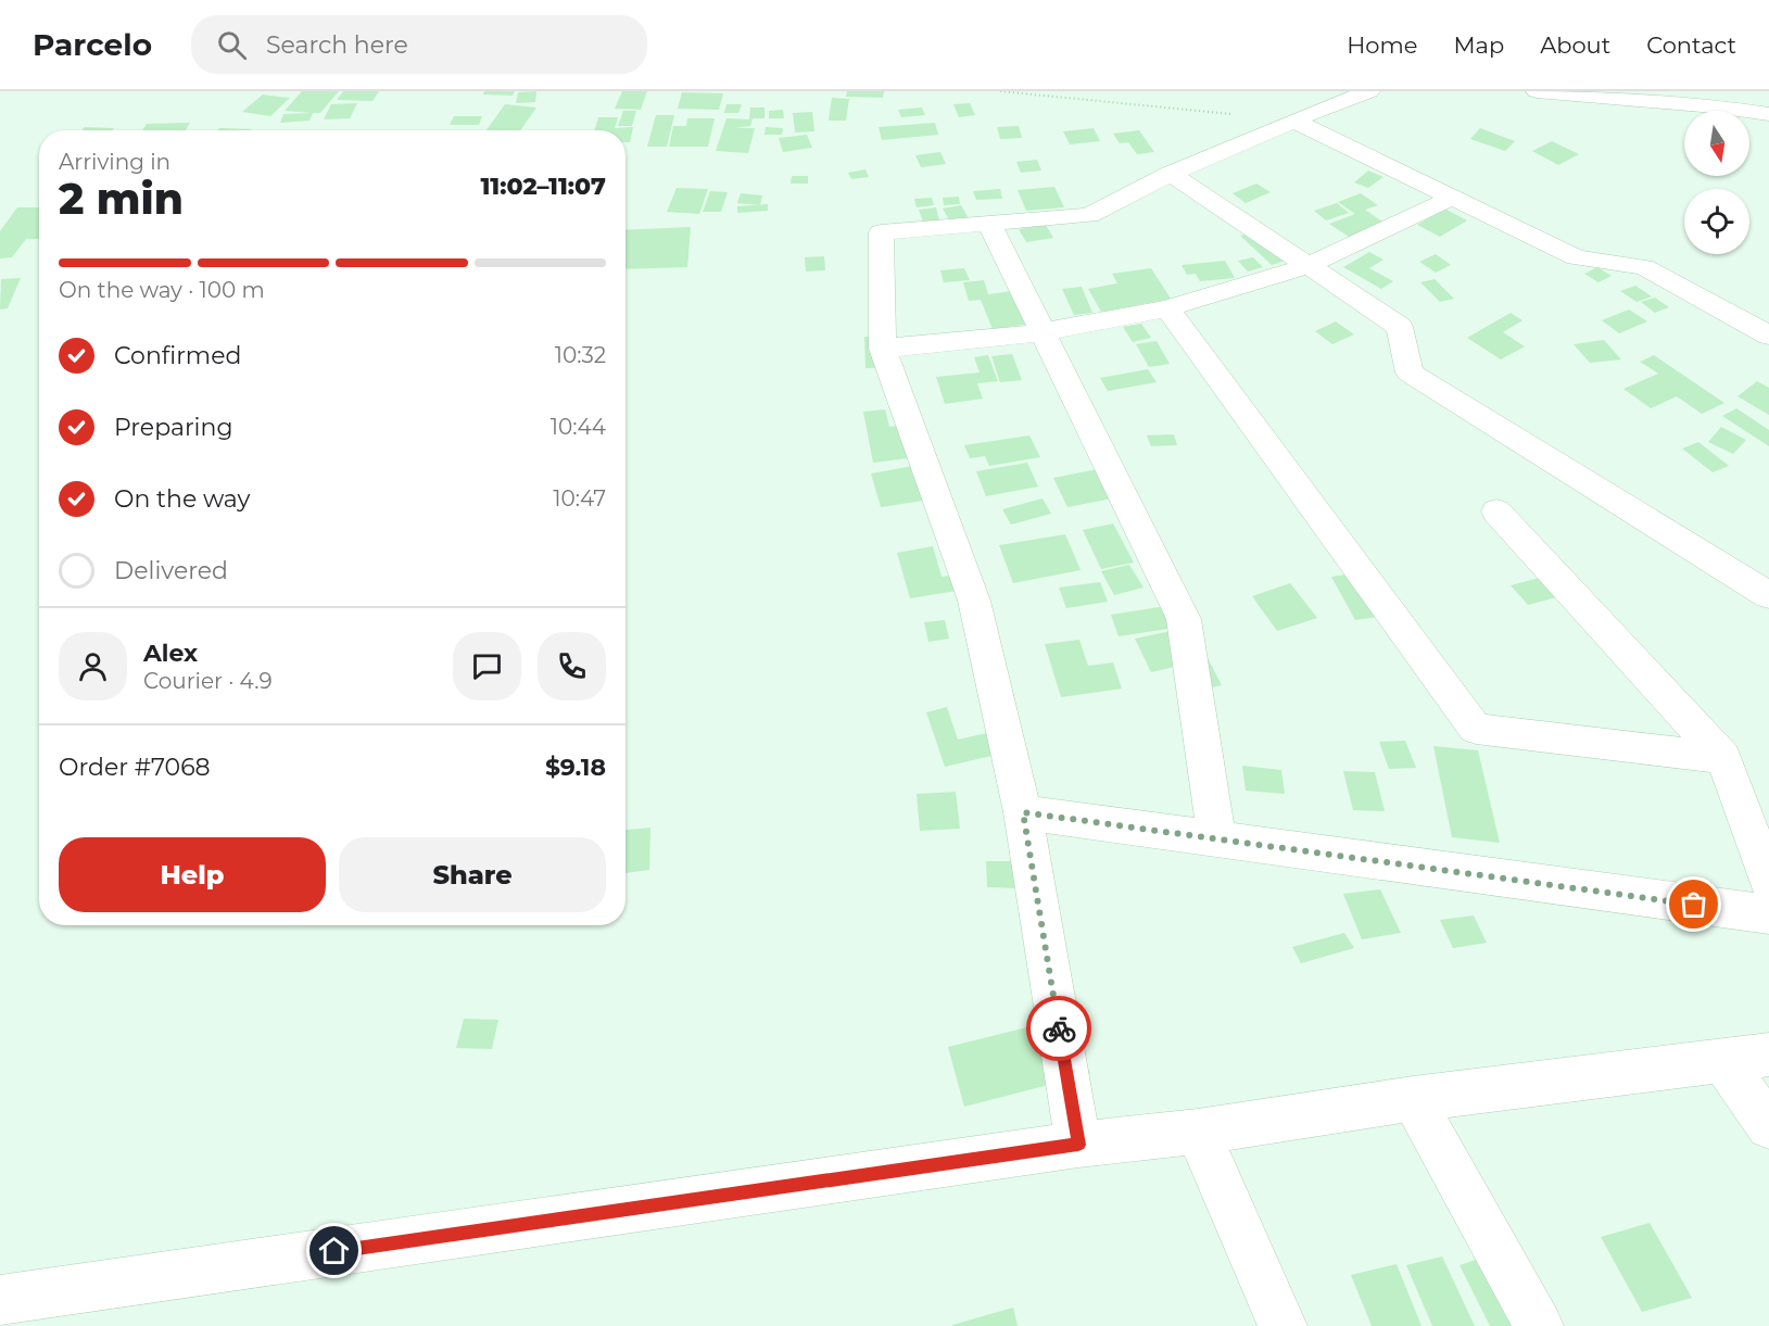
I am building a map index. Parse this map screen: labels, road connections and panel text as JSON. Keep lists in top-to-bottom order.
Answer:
{
  "north": "bottom",
  "page": {
    "header": "Parcelo",
    "search": "Search here",
    "nav": [
      "Home",
      "Map",
      "About",
      "Contact"
    ],
    "heading": ["2 min", "Arriving in", "11:02–11:07"],
    "panel": [
      "Alex",
      "Courier · 4.9",
      "Order #7068",
      "$9.18"
    ],
    "bar": "On the way · 100 m",
    "list": [
      ["Confirmed", "10:32"],
      ["Preparing", "10:44"],
      ["On the way", "10:47"],
      "Delivered"
    ],
    "buttons": ["Help", "Share"]
  }
}
